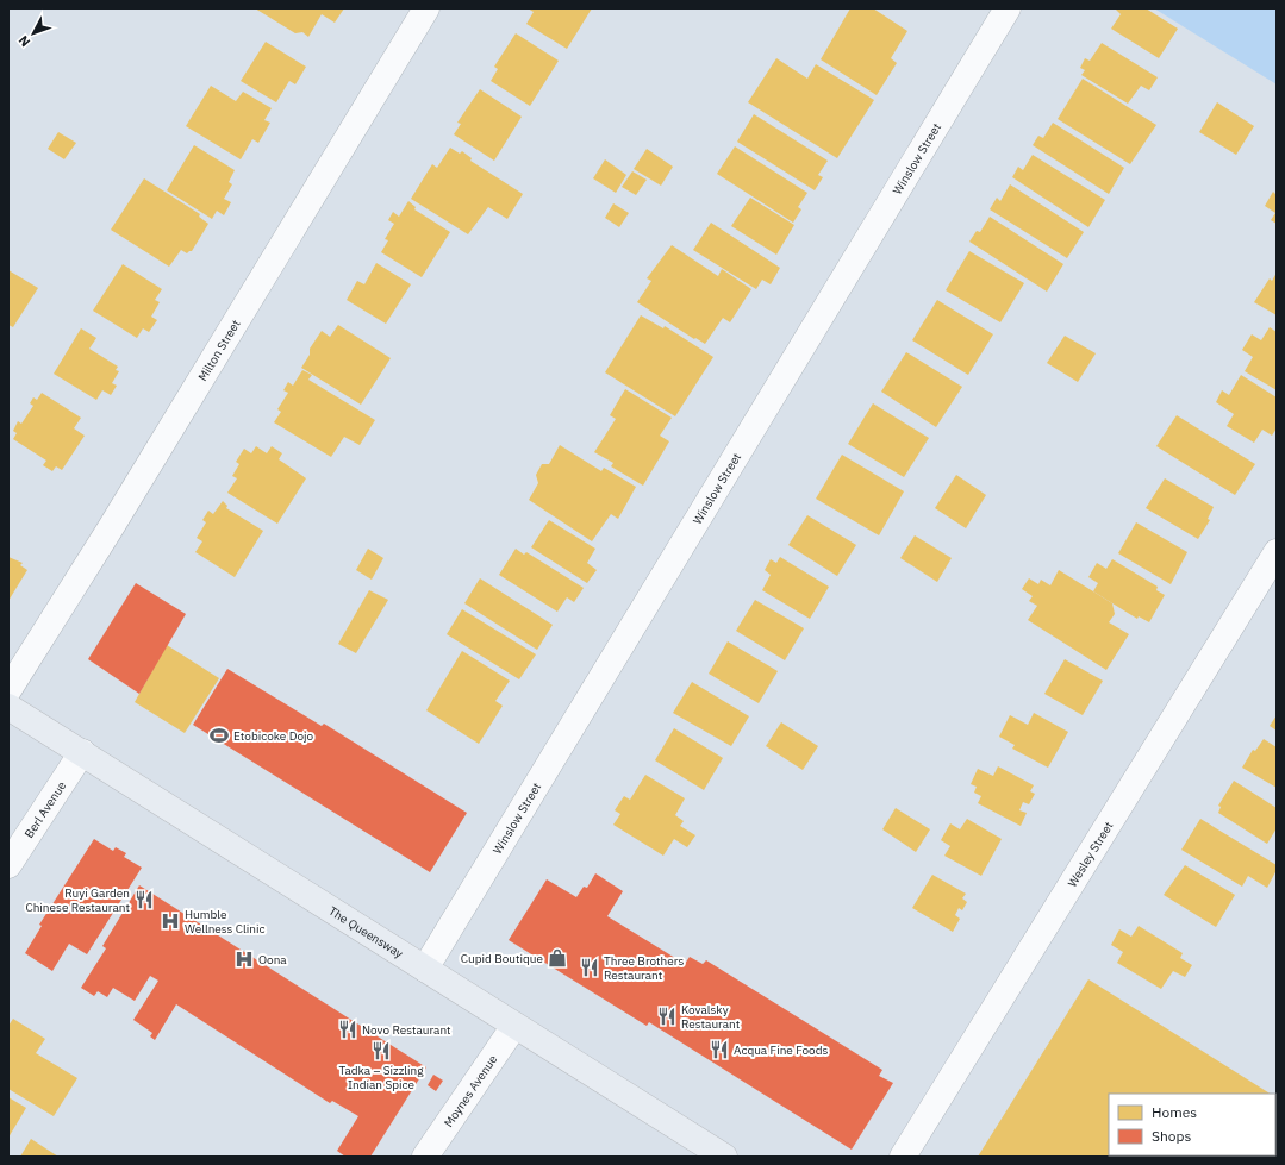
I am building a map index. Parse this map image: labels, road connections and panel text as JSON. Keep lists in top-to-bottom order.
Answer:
{
  "streets": {
    "main road": ["The Queensway"],
    "street": [
      "Winslow Street",
      "Milton Street",
      "Berl Avenue",
      "Wesley Street",
      "Moynes Avenue"
    ]
  },
  "crossings": [
    ["Winslow Street", "The Queensway"],
    ["Berl Avenue", "The Queensway"],
    ["The Queensway", "Moynes Avenue"]
  ],
  "places": {
    "sports": ["Etobicoke Dojo"],
    "restaurant": [
      "Ruyi Garden Chinese Restaurant",
      "Three Brothers Restaurant",
      "Kovalsky Restaurant",
      "Novo Restaurant",
      "Acqua Fine Foods",
      "Tadka – Sizzling Indian Spice"
    ],
    "hospital": ["Humble Wellness Clinic", "Oona"],
    "shop": ["Cupid Boutique"]
  },
  "legend": ["Homes", "Shops"],
  "north": "bottom left"
}
